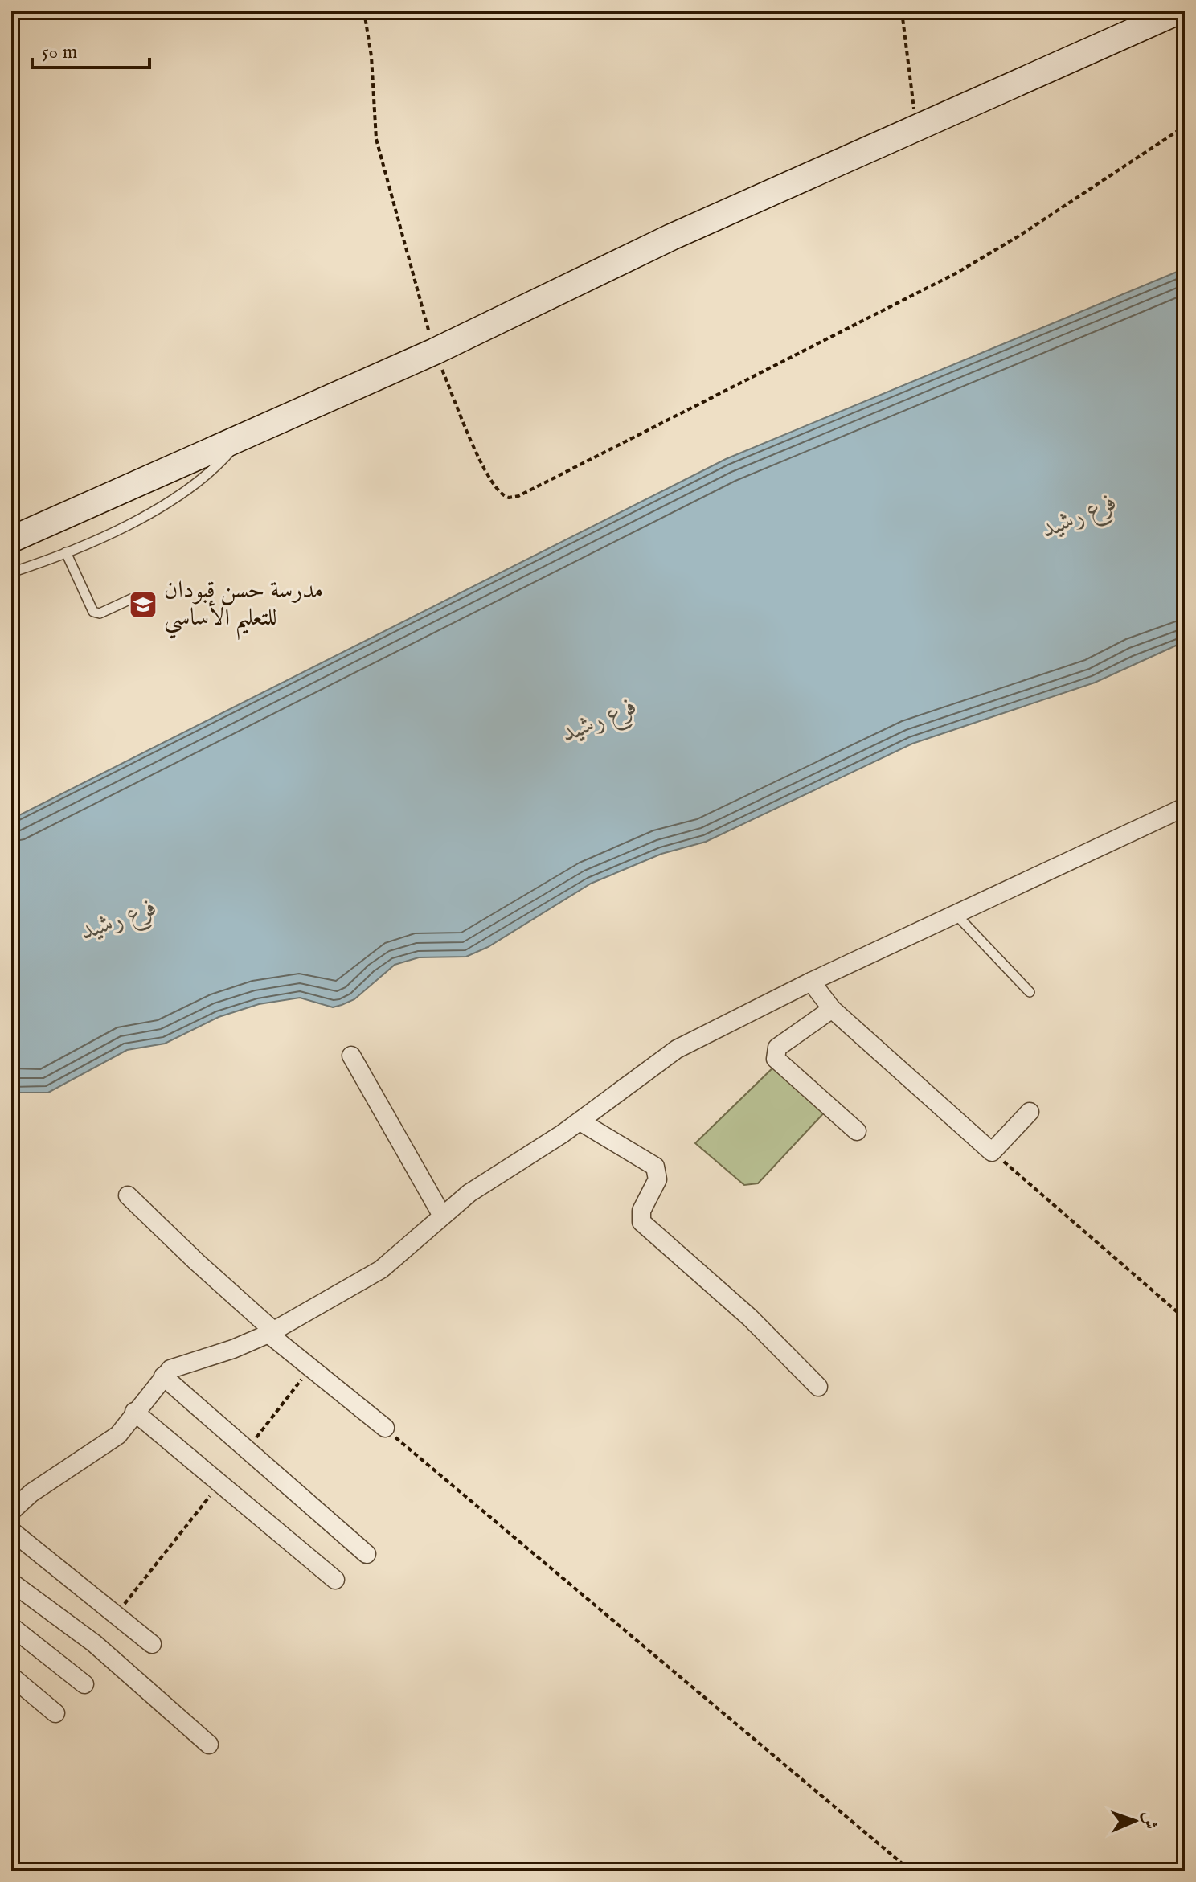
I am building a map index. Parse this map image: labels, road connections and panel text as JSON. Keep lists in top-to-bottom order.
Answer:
{
  "water": ["فرع رشيد"],
  "places": {
    "school or university": ["مدرسة حسن قبودان للتعليم الأساسي"]
  },
  "scale_bar": "50 m",
  "north": "right"
}
